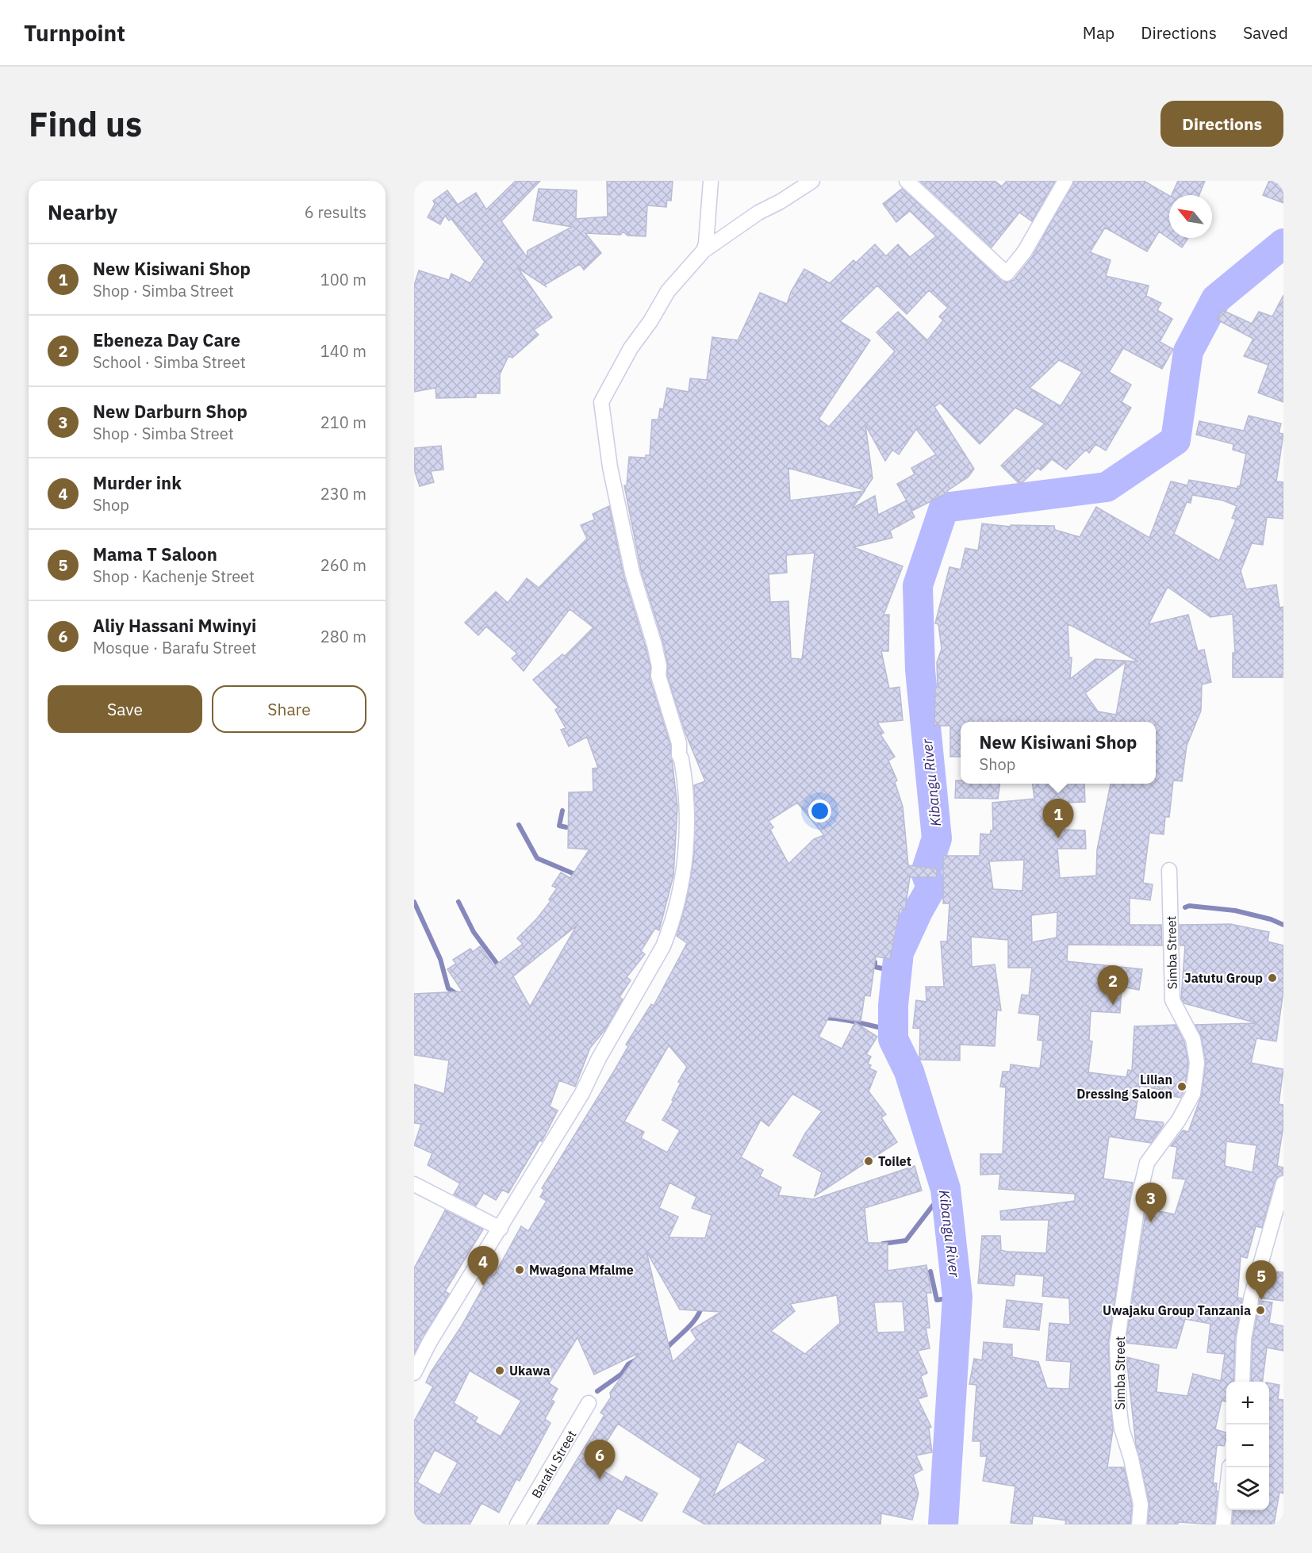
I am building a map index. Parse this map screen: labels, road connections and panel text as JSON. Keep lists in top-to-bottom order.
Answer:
{
  "streets": {
    "street": ["Simba Street", "Barafu Street"]
  },
  "water": ["Kibangu River"],
  "places": [
    "Jatutu Group",
    "Lilian Dressing Saloon",
    "Toilet",
    "Mwagona Mfalme",
    "Uwajaku Group Tanzania",
    "Ukawa"
  ],
  "north": "top left",
  "page": {
    "header": "Turnpoint",
    "nav": ["Map", "Directions", "Saved"],
    "buttons": [
      "Directions",
      ["Save", "Share"]
    ],
    "title": "Find us",
    "heading": ["Nearby", "6 results"],
    "list": [
      {
        "mark": "1",
        "name": "New Kisiwani Shop",
        "note": "Shop · Simba Street",
        "value": "100 m"
      },
      {
        "mark": "2",
        "name": "Ebeneza Day Care",
        "note": "School · Simba Street",
        "value": "140 m"
      },
      {
        "mark": "3",
        "name": "New Darburn Shop",
        "note": "Shop · Simba Street",
        "value": "210 m"
      },
      {
        "mark": "4",
        "name": "Murder ink",
        "note": "Shop",
        "value": "230 m"
      },
      {
        "mark": "5",
        "name": "Mama T Saloon",
        "note": "Shop · Kachenje Street",
        "value": "260 m"
      },
      {
        "mark": "6",
        "name": "Aliy Hassani Mwinyi",
        "note": "Mosque · Barafu Street",
        "value": "280 m"
      }
    ],
    "popup": ["New Kisiwani Shop", "Shop"],
    "pins": [
      "1",
      "2",
      "3",
      "4",
      "5",
      "6"
    ],
    "map_buttons": ["+", "−"]
  }
}
